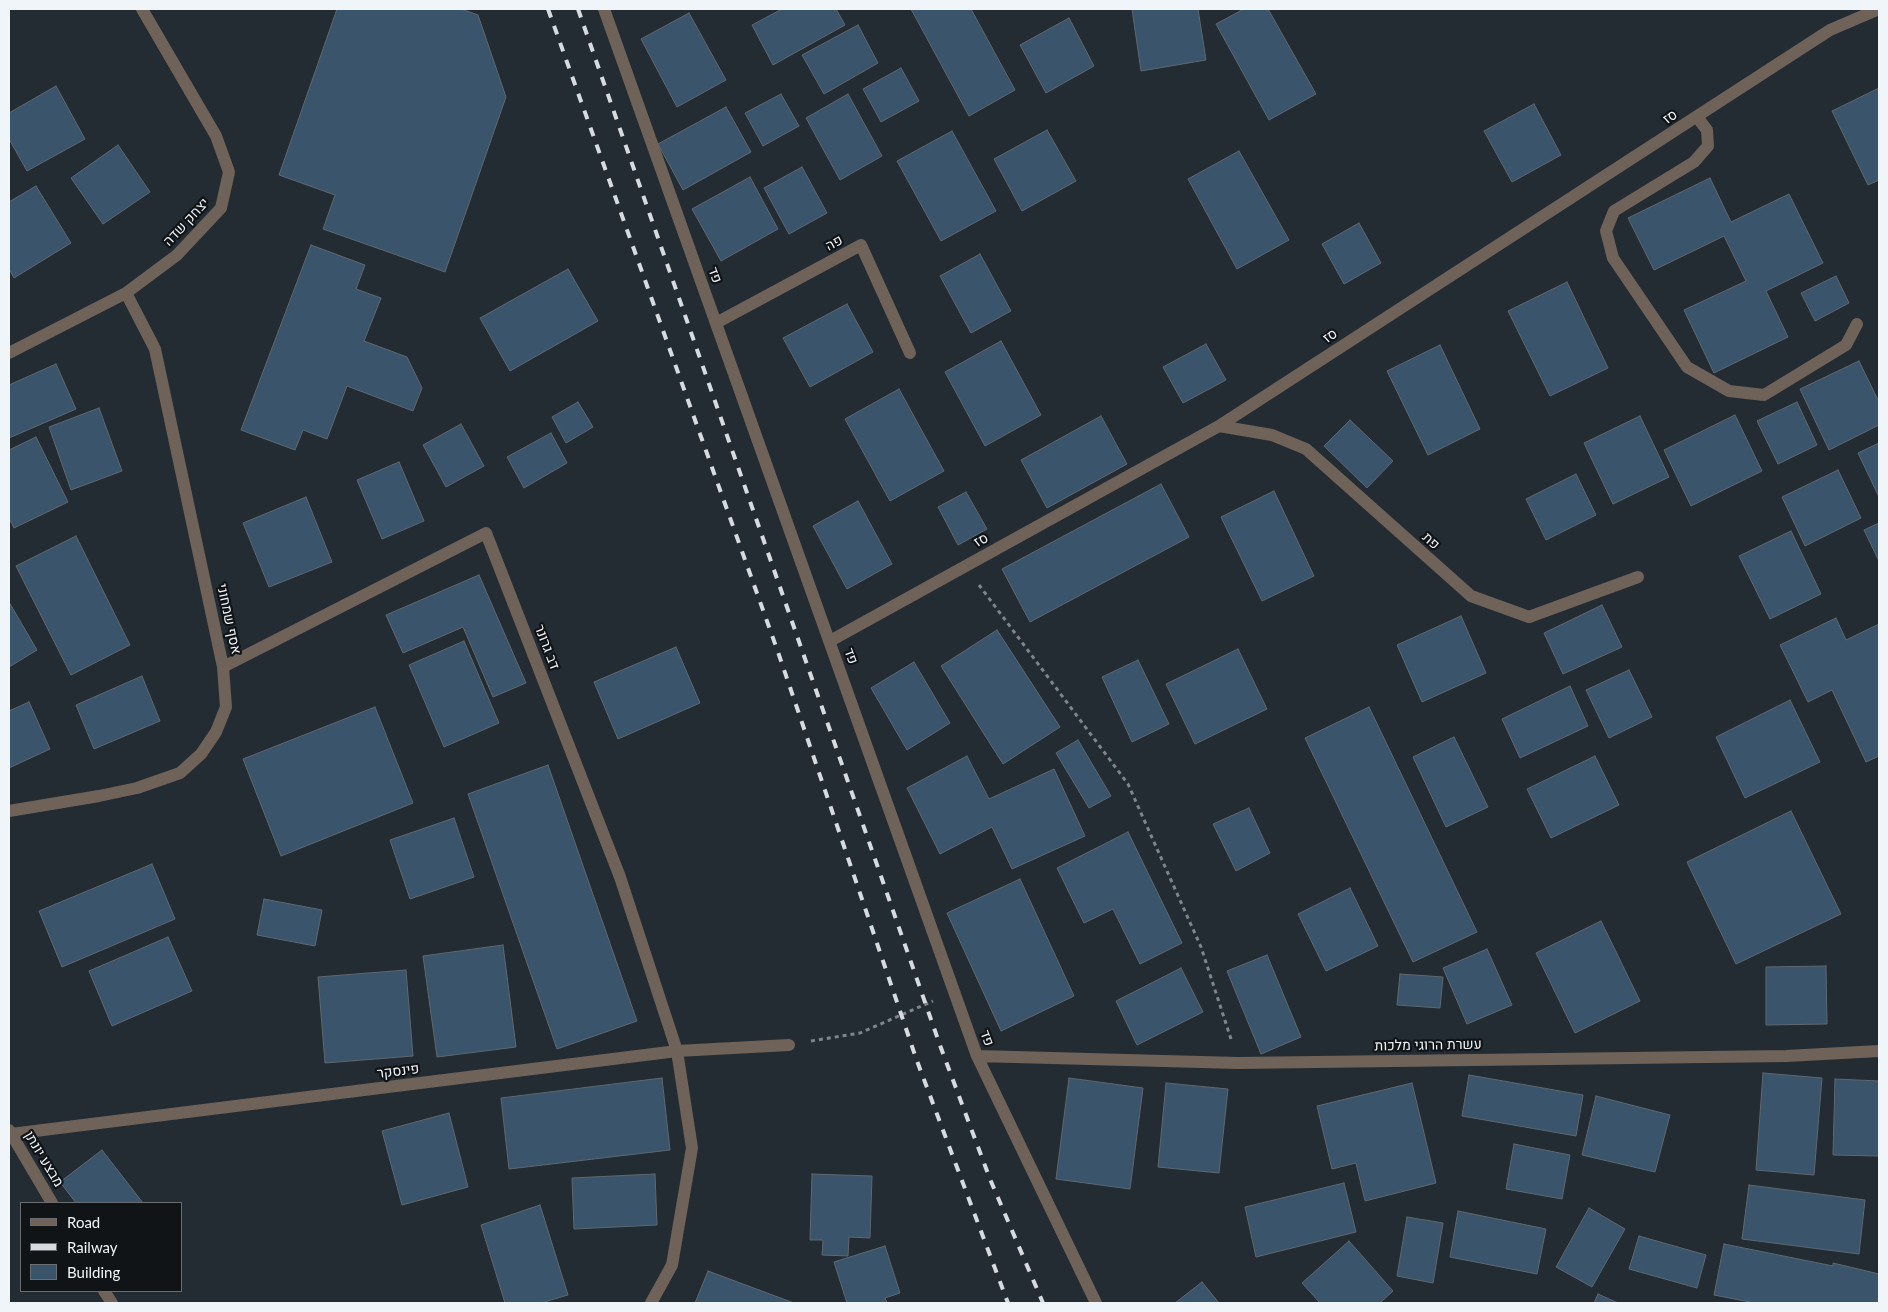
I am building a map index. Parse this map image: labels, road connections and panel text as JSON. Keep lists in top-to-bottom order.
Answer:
{
  "streets": {
    "street": [
      "סז",
      "יצחק שדה",
      "פה",
      "פד",
      "פת",
      "אסף שמחוני",
      "דב גרונר",
      "עשרת הרוגי מלכות",
      "פינסקר",
      "מבצע יונתן"
    ]
  },
  "crossings": [
    ["סז", "פד"],
    ["סז", "פת"],
    ["יצחק שדה", "אסף שמחוני"],
    ["פה", "פד"],
    ["פד", "עשרת הרוגי מלכות"],
    ["אסף שמחוני", "דב גרונר"],
    ["דב גרונר", "פינסקר"],
    ["פינסקר", "מבצע יונתן"]
  ],
  "legend": ["Road", "Railway", "Building"]
}
